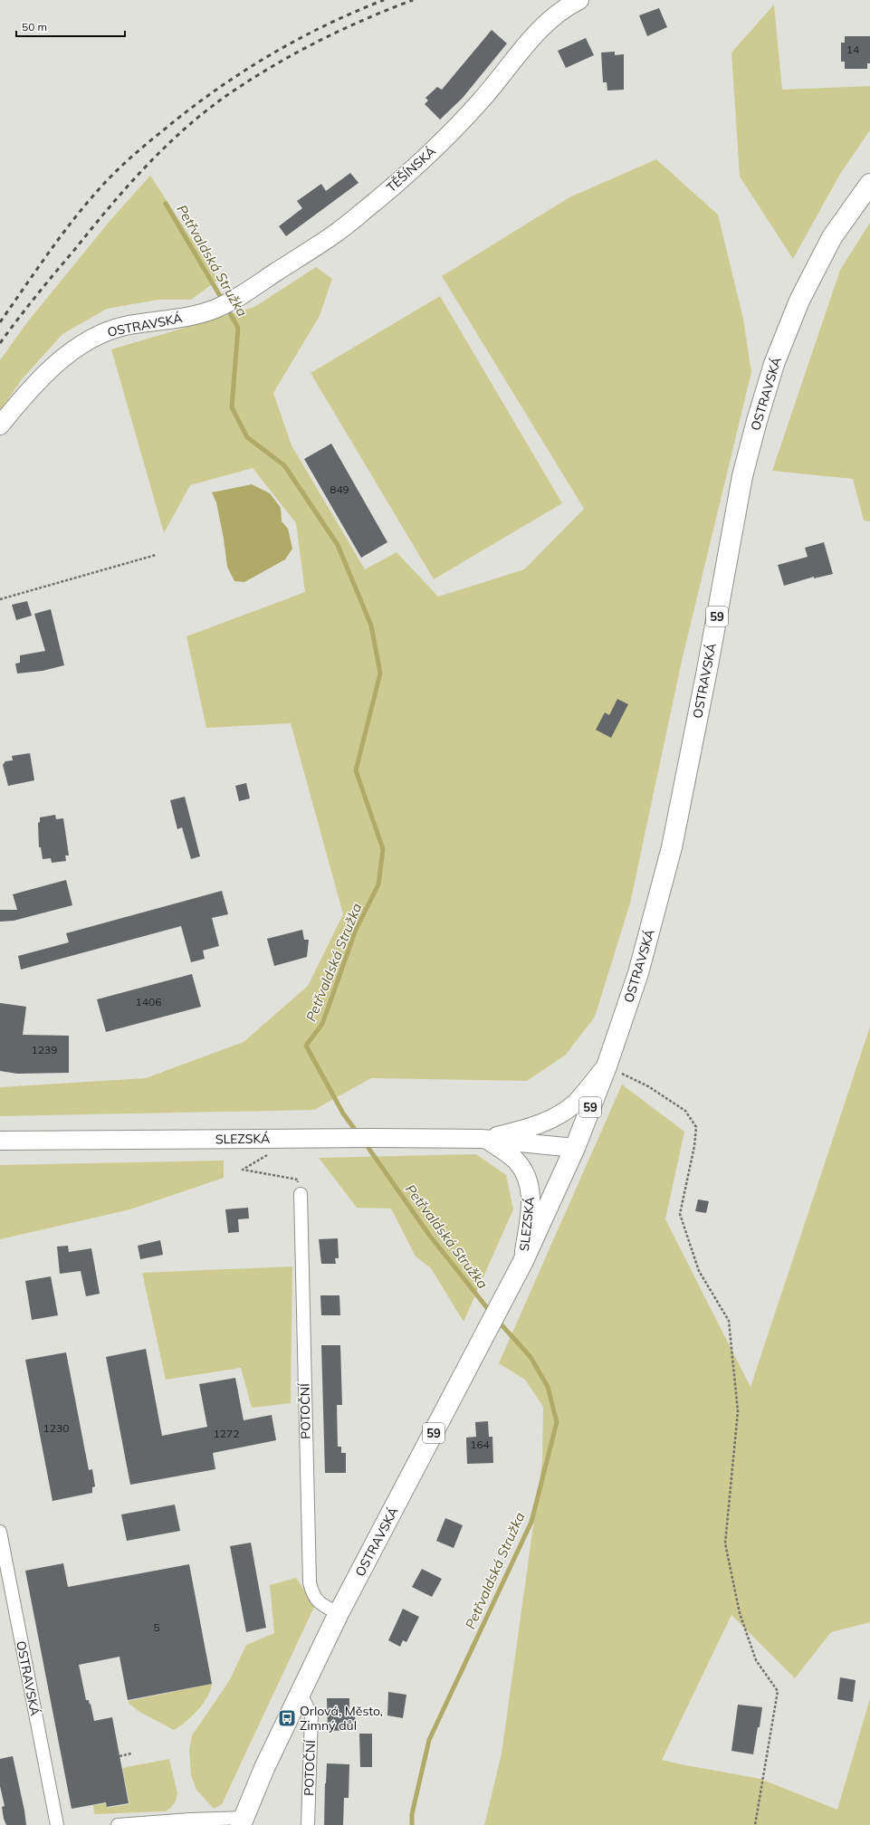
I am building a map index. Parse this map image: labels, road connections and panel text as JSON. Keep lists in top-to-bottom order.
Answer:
{
  "streets": {
    "main road": [
      "TĚŠÍNSKÁ",
      "OSTRAVSKÁ",
      "59",
      "SLEZSKÁ"
    ],
    "street": ["POTOČNÍ"]
  },
  "crossings": [
    ["TĚŠÍNSKÁ", "OSTRAVSKÁ"],
    ["OSTRAVSKÁ", "59"],
    ["OSTRAVSKÁ", "SLEZSKÁ"],
    ["OSTRAVSKÁ", "POTOČNÍ"],
    ["59", "SLEZSKÁ"]
  ],
  "water": ["Petřvaldská Stružka"],
  "places": {
    "bus stop": ["Orlová, Město, Zimný důl"]
  },
  "house_numbers": [
    "14",
    "849",
    "1406",
    "1239",
    "1230",
    "1272",
    "164",
    "5"
  ],
  "scale_bar": "50 m"
}
